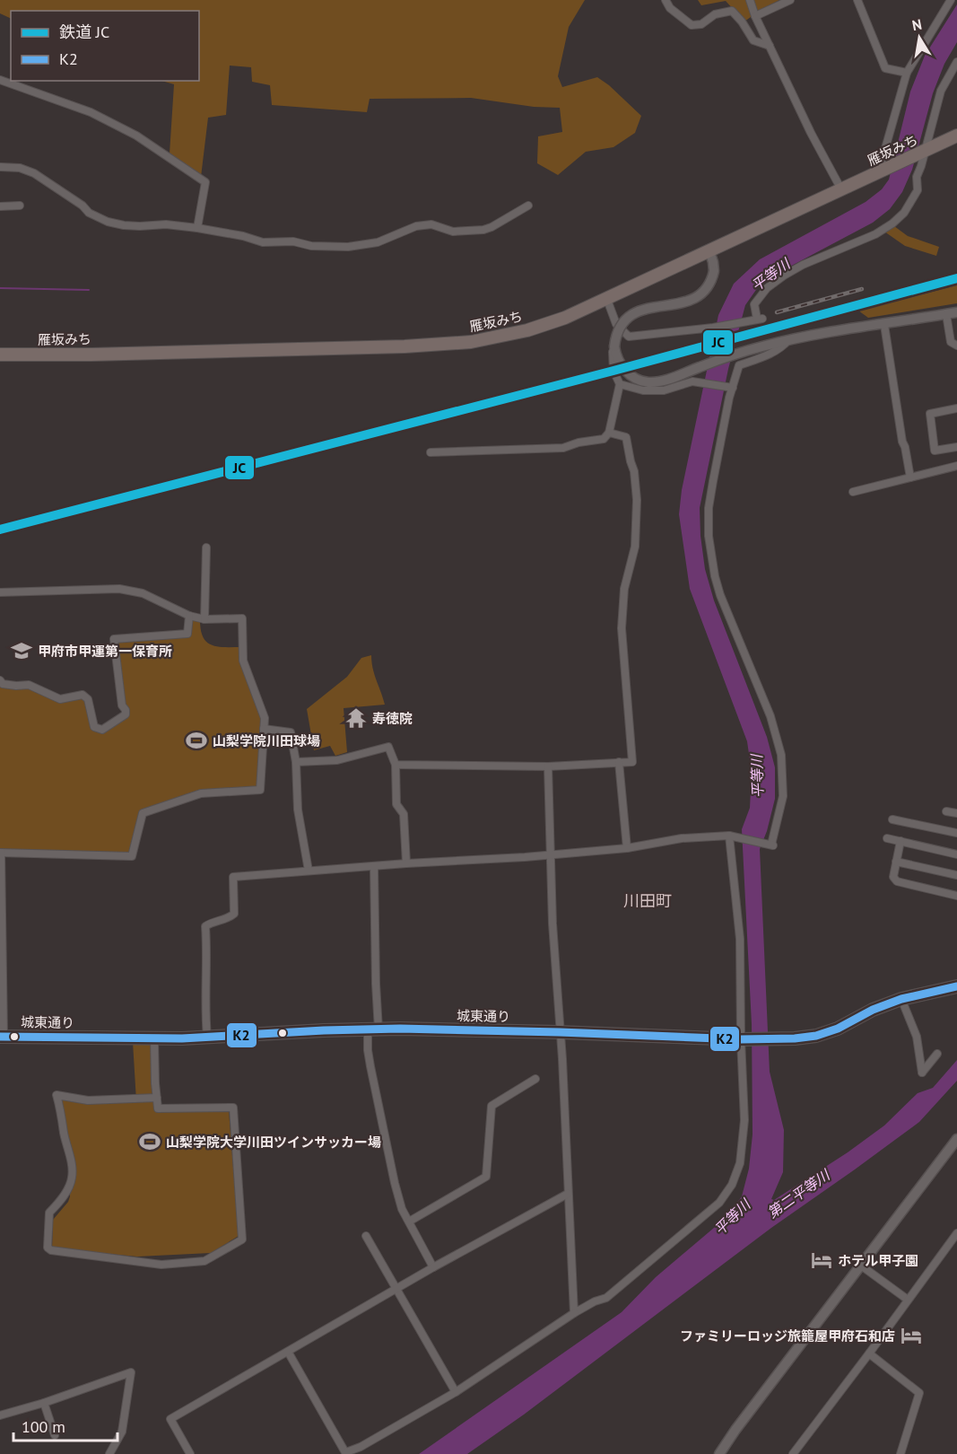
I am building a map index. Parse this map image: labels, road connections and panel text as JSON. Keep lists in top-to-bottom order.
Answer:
{
  "streets": {
    "highway": ["雁坂みち", "城東通り"]
  },
  "districts": ["川田町"],
  "water": ["平等川", "第二平等川"],
  "places": {
    "school or university": ["甲府市甲運第一保育所"],
    "temple": ["寿徳院"],
    "sports": ["山梨学院川田球場", "山梨学院大学川田ツインサッカー場"],
    "hotel": ["ホテル甲子園", "ファミリーロッジ旅籠屋甲府石和店"]
  },
  "lines": ["rail line JC", "transit line K2"],
  "legend": ["鉄道 JC", "K2"],
  "scale_bar": "100 m",
  "north": "top"
}
